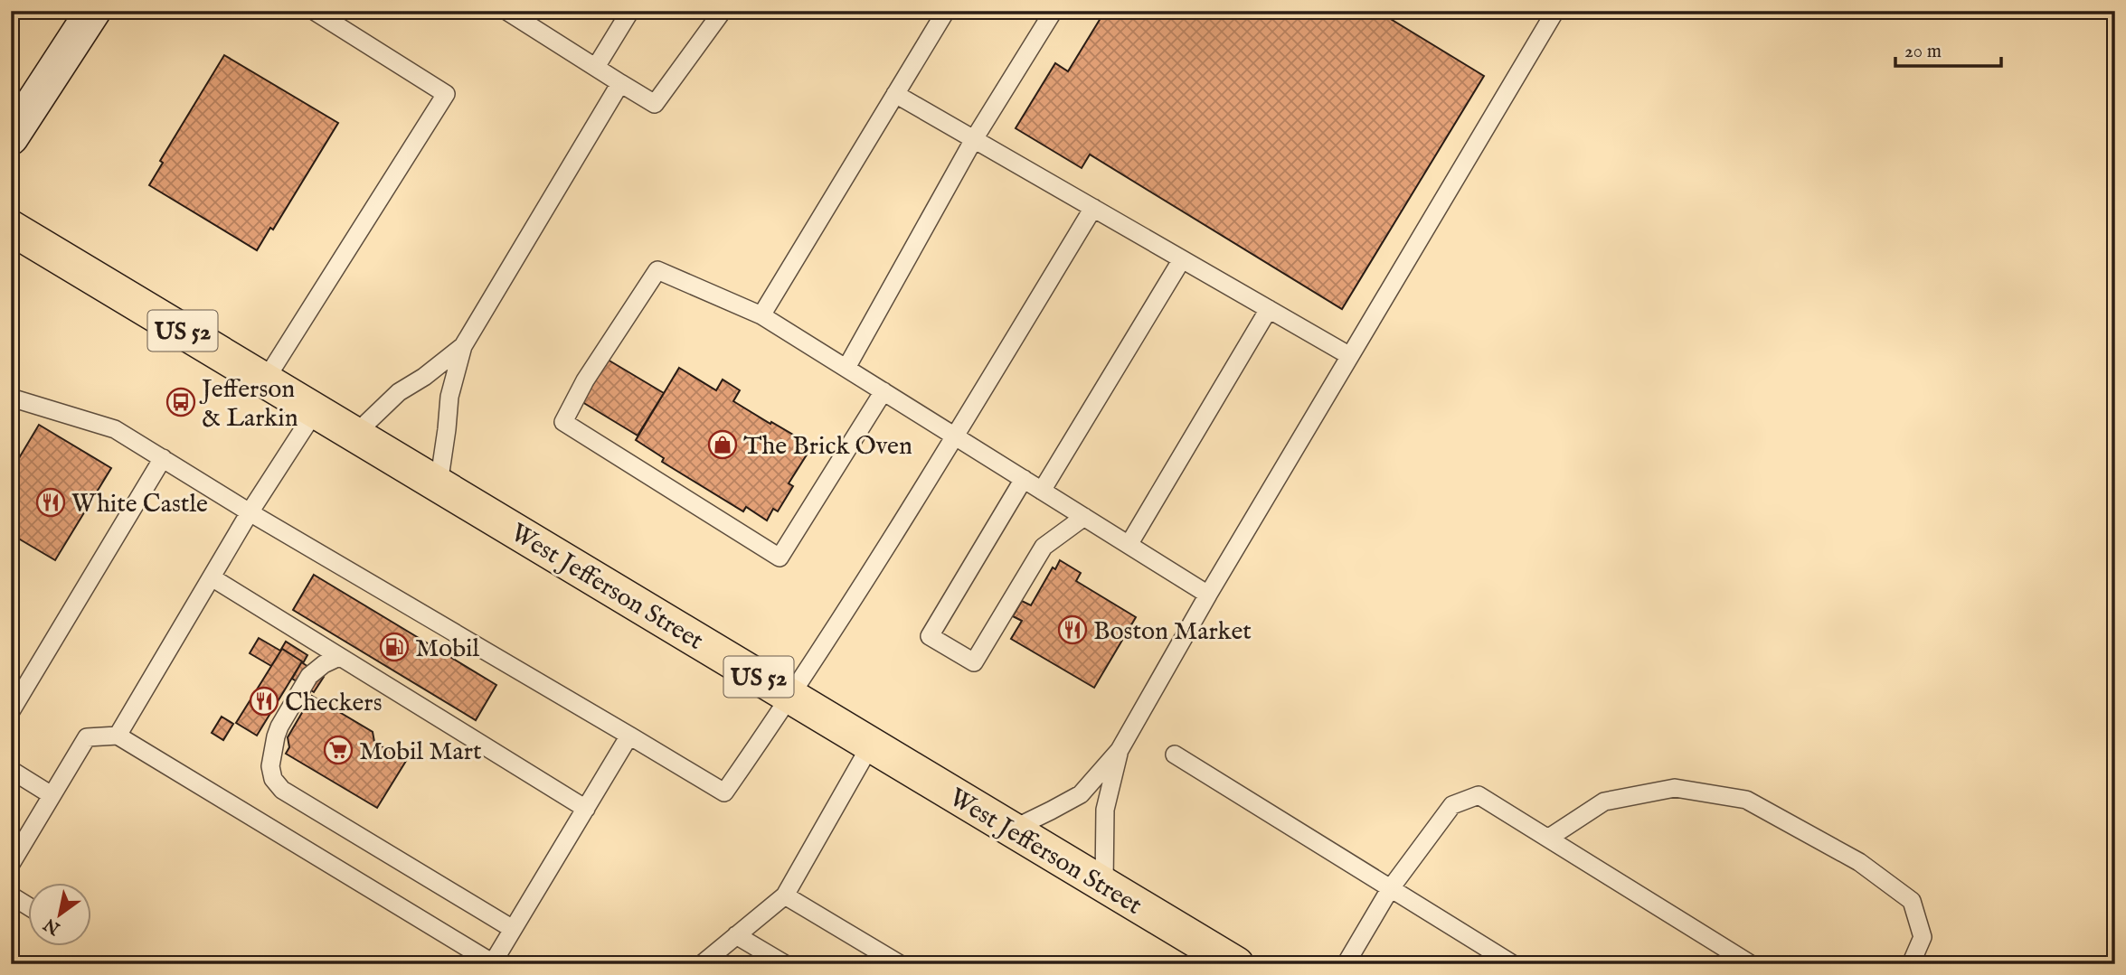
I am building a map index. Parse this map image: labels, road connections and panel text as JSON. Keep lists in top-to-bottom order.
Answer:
{
  "streets": {
    "main road": ["US 52", "West Jefferson Street"]
  },
  "places": {
    "bus stop": ["Jefferson & Larkin"],
    "shop": ["The Brick Oven"],
    "restaurant": ["White Castle", "Boston Market", "Checkers"],
    "fuel station": ["Mobil"],
    "supermarket": ["Mobil Mart"]
  },
  "scale_bar": "20 m",
  "north": "bottom left"
}
